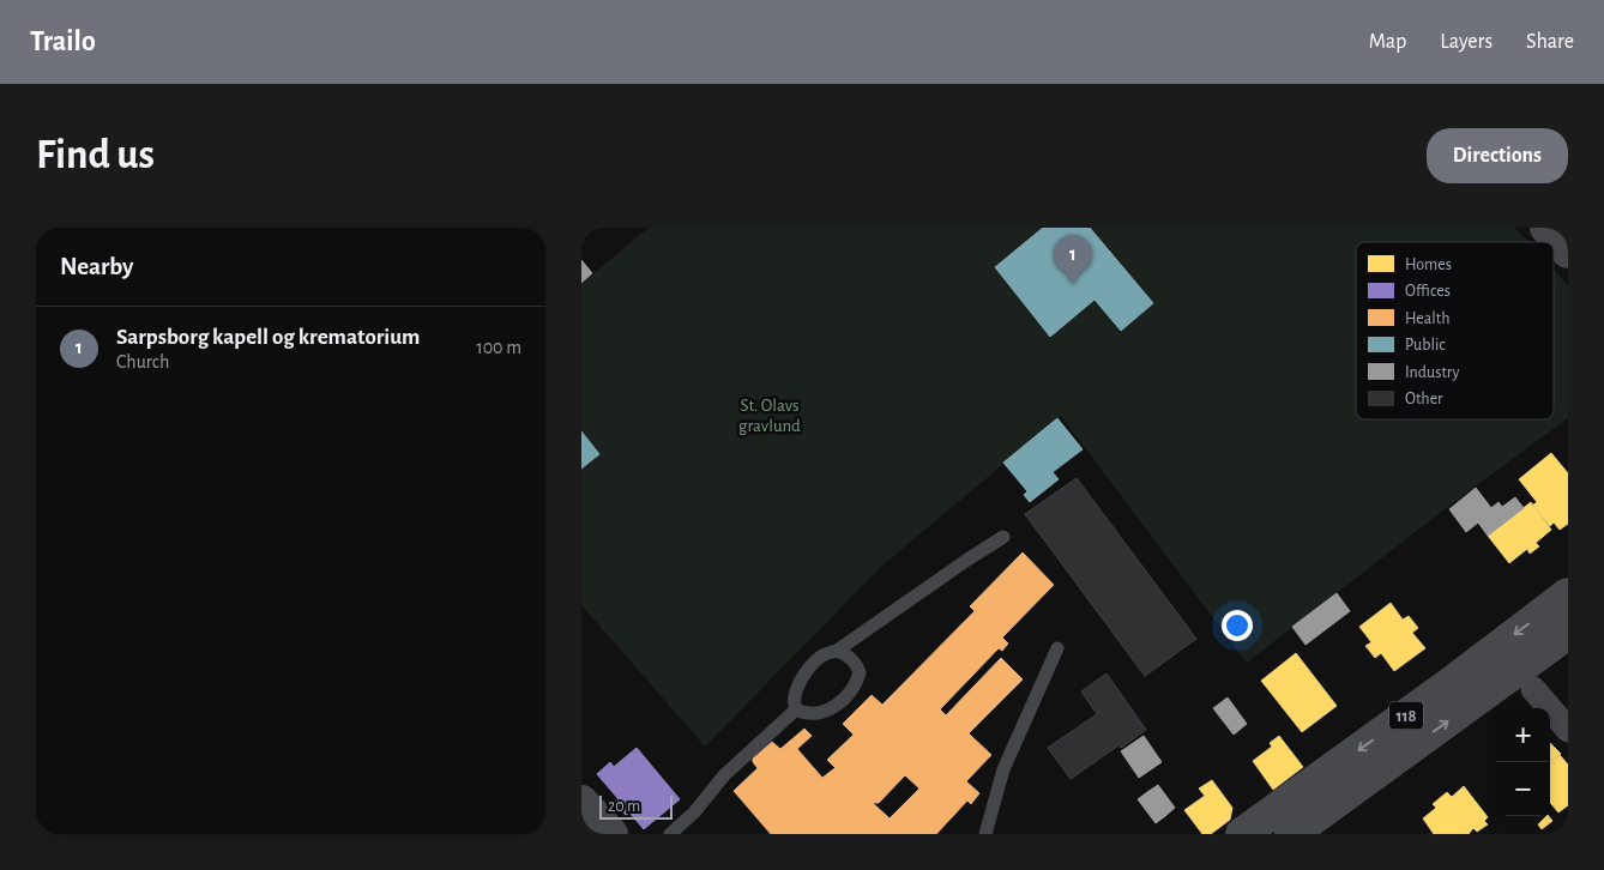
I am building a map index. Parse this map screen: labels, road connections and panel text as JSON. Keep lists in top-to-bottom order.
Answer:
{
  "streets": {
    "main road": ["118"]
  },
  "parks": ["St. Olavs gravlund"],
  "legend": [
    "Homes",
    "Offices",
    "Health",
    "Public",
    "Industry",
    "Other"
  ],
  "scale_bar": "20 m",
  "page": {
    "header": "Trailo",
    "nav": ["Map", "Layers", "Share"],
    "buttons": "Directions",
    "title": "Find us",
    "heading": "Nearby",
    "pins": "1",
    "list": [
      {
        "mark": "1",
        "name": "Sarpsborg kapell og krematorium",
        "note": "Church",
        "value": "100 m"
      }
    ],
    "map_buttons": ["+", "−"],
    "scale": "20 m"
  }
}
